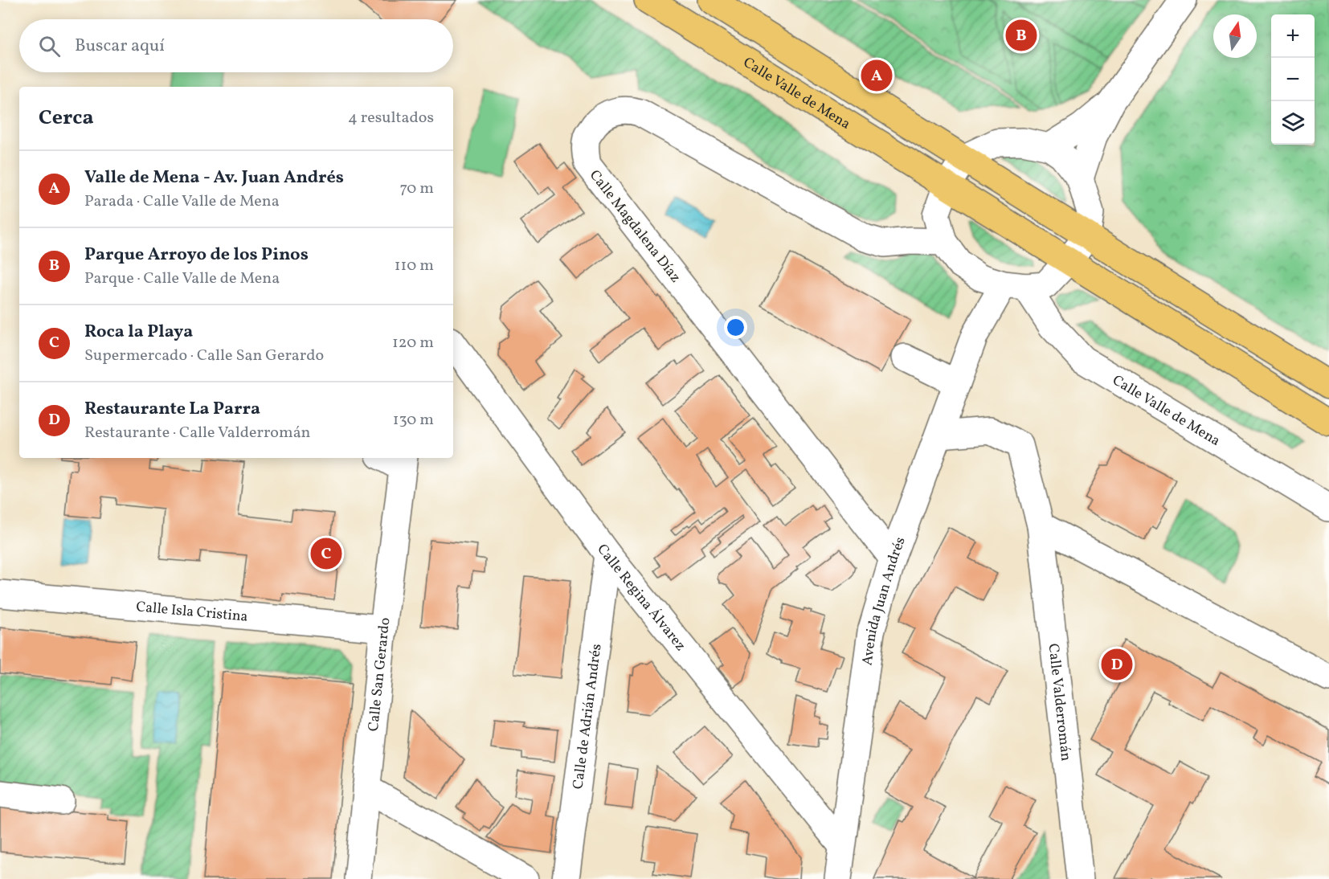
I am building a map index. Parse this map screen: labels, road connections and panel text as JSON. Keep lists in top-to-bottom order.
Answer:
{
  "streets": {
    "main road": ["Calle Valle de Mena"],
    "street": [
      "Calle Magdalena Díaz",
      "Calle Regina Álvarez",
      "Avenida Juan Andrés",
      "Calle Isla Cristina",
      "Calle San Gerardo",
      "Calle Valderromán",
      "Calle de Adrián Andrés"
    ]
  },
  "crossings": [
    ["Calle Valle de Mena", "Calle Magdalena Díaz"],
    ["Calle Valle de Mena", "Avenida Juan Andrés"],
    ["Calle Magdalena Díaz", "Avenida Juan Andrés"],
    ["Calle Regina Álvarez", "Avenida Juan Andrés"],
    ["Calle Regina Álvarez", "Calle de Adrián Andrés"],
    ["Avenida Juan Andrés", "Calle Valderromán"],
    ["Calle Isla Cristina", "Calle San Gerardo"]
  ],
  "north": "top",
  "page": {
    "map_buttons": ["+", "−"],
    "pins": [
      "B",
      "A",
      "C",
      "D"
    ],
    "search": "Buscar aquí",
    "heading": ["Cerca", "4 resultados"],
    "list": [
      {
        "mark": "A",
        "name": "Valle de Mena - Av. Juan Andrés",
        "note": "Parada · Calle Valle de Mena",
        "value": "70 m"
      },
      {
        "mark": "B",
        "name": "Parque Arroyo de los Pinos",
        "note": "Parque · Calle Valle de Mena",
        "value": "110 m"
      },
      {
        "mark": "C",
        "name": "Roca la Playa",
        "note": "Supermercado · Calle San Gerardo",
        "value": "120 m"
      },
      {
        "mark": "D",
        "name": "Restaurante La Parra",
        "note": "Restaurante · Calle Valderromán",
        "value": "130 m"
      }
    ]
  }
}
